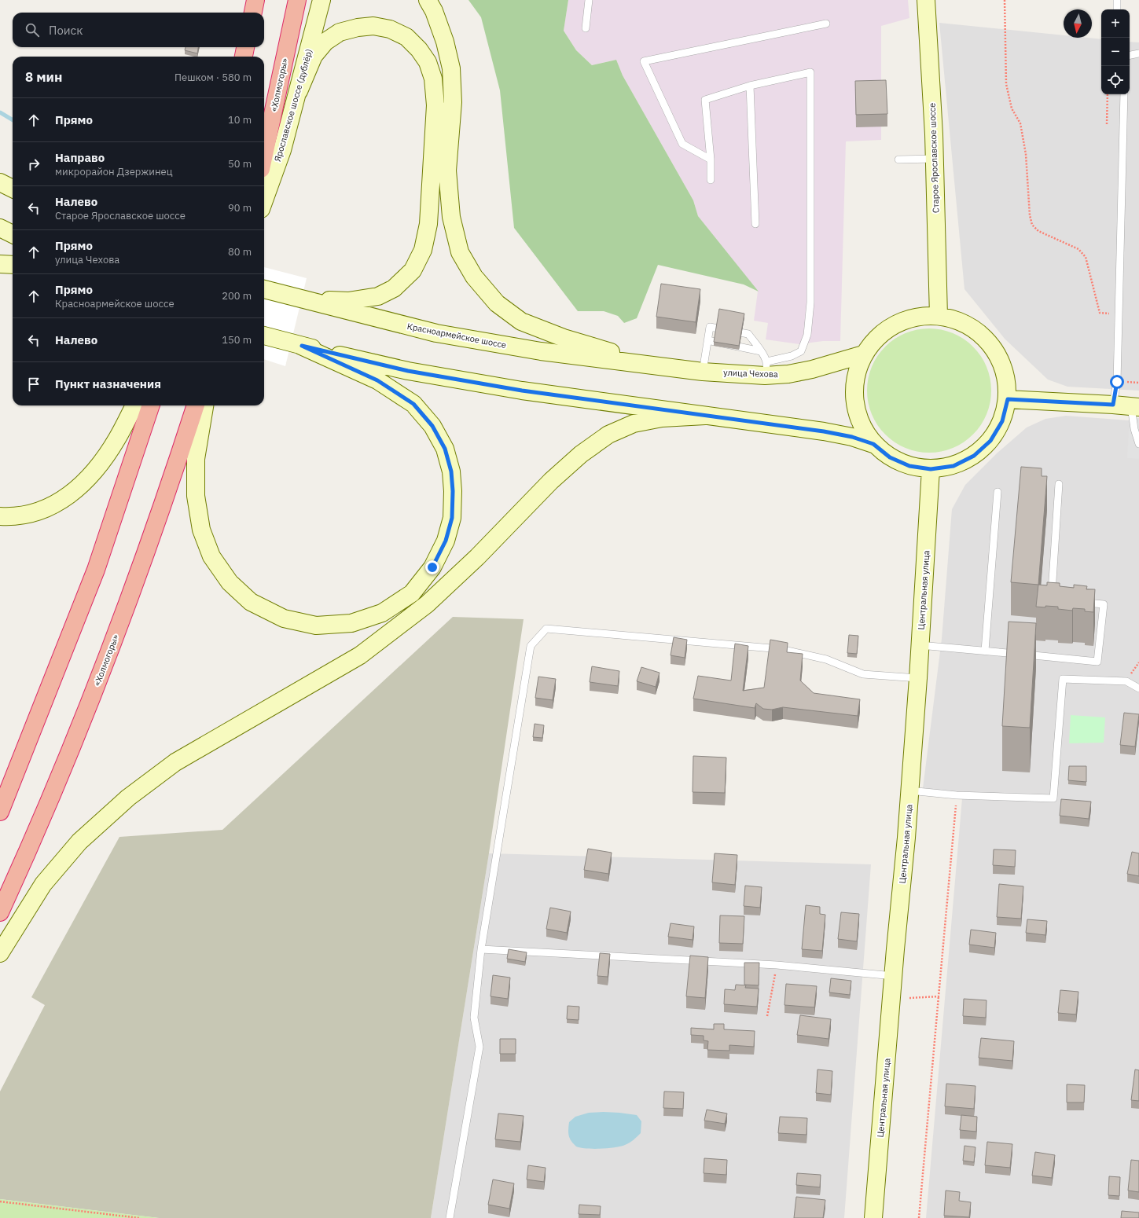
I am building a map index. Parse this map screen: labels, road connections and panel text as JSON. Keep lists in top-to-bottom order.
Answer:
{
  "streets": {
    "highway": ["«Холмогоры»"],
    "main road": [
      "Ярославское шоссе (дублёр)",
      "Старое Ярославское шоссе",
      "Красноармейское шоссе",
      "улица Чехова",
      "Центральная улица"
    ]
  },
  "crossings": [
    ["Красноармейское шоссе", "улица Чехова"]
  ],
  "north": "bottom",
  "page": {
    "map_buttons": ["+", "−"],
    "search": "Поиск",
    "heading": ["8 мин", "Пешком · 580 m"],
    "list": [
      ["Прямо", "10 m"],
      ["Направо", "микрорайон Дзержинец", "50 m"],
      ["Налево", "Старое Ярославское шоссе", "90 m"],
      ["Прямо", "улица Чехова", "80 m"],
      ["Прямо", "Красноармейское шоссе", "200 m"],
      ["Налево", "150 m"],
      "Пункт назначения"
    ]
  }
}
